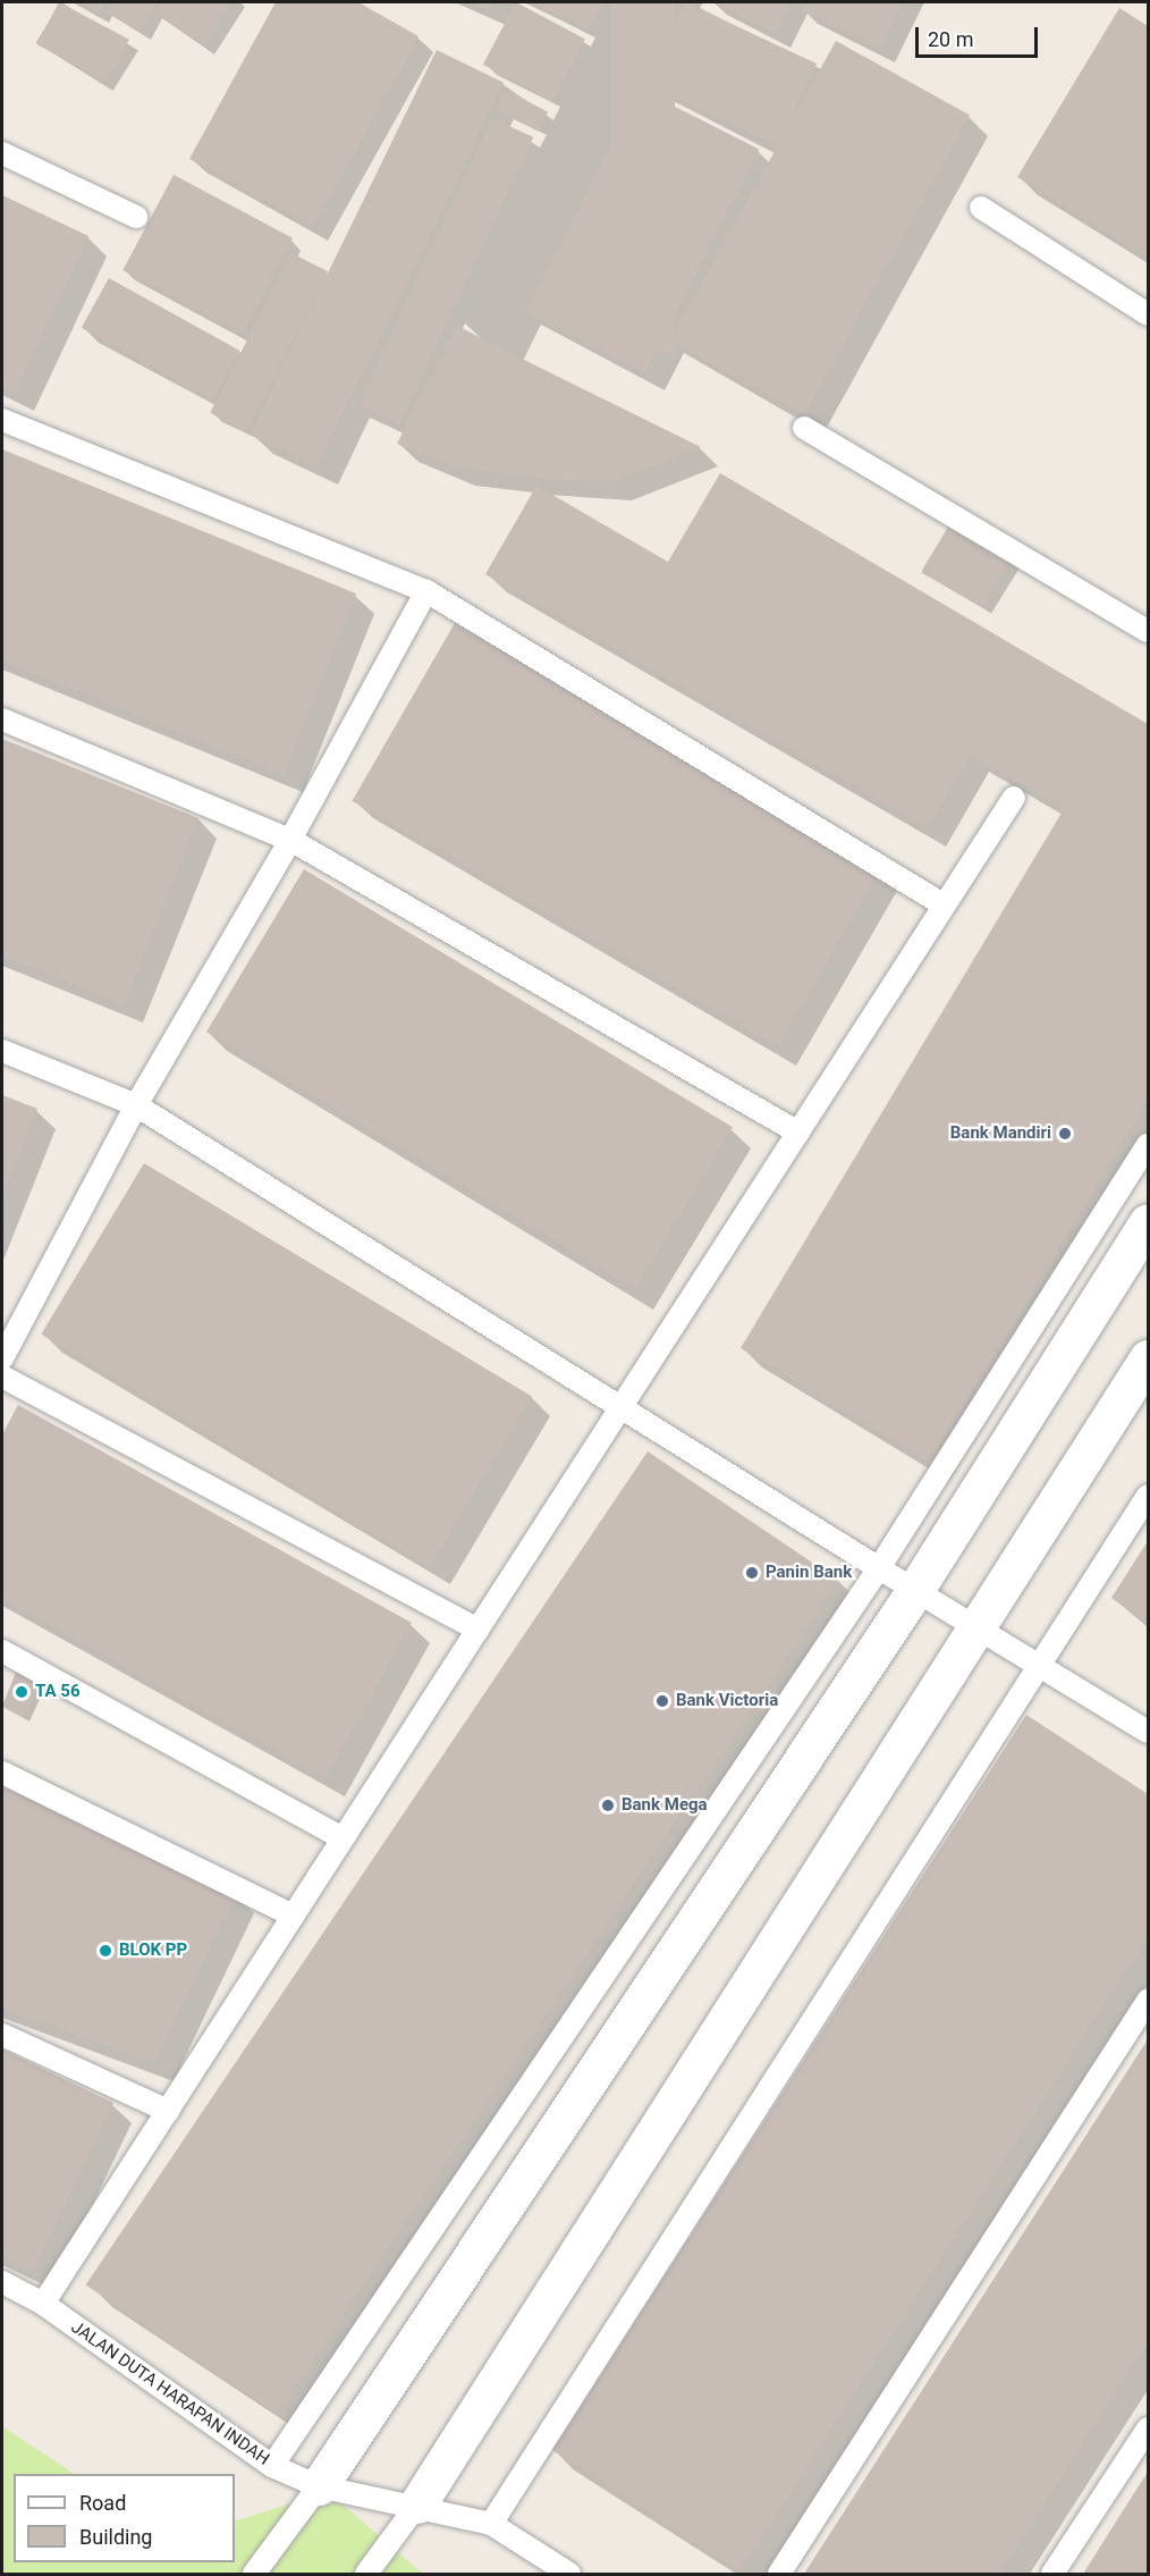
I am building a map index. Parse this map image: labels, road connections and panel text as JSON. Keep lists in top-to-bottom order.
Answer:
{
  "streets": {
    "lane": ["JALAN DUTA HARAPAN INDAH"]
  },
  "places": [
    "Bank Mandiri",
    "Panin Bank",
    "TA 56",
    "Bank Victoria",
    "Bank Mega",
    "BLOK PP"
  ],
  "legend": ["Road", "Building"],
  "scale_bar": "20 m"
}
